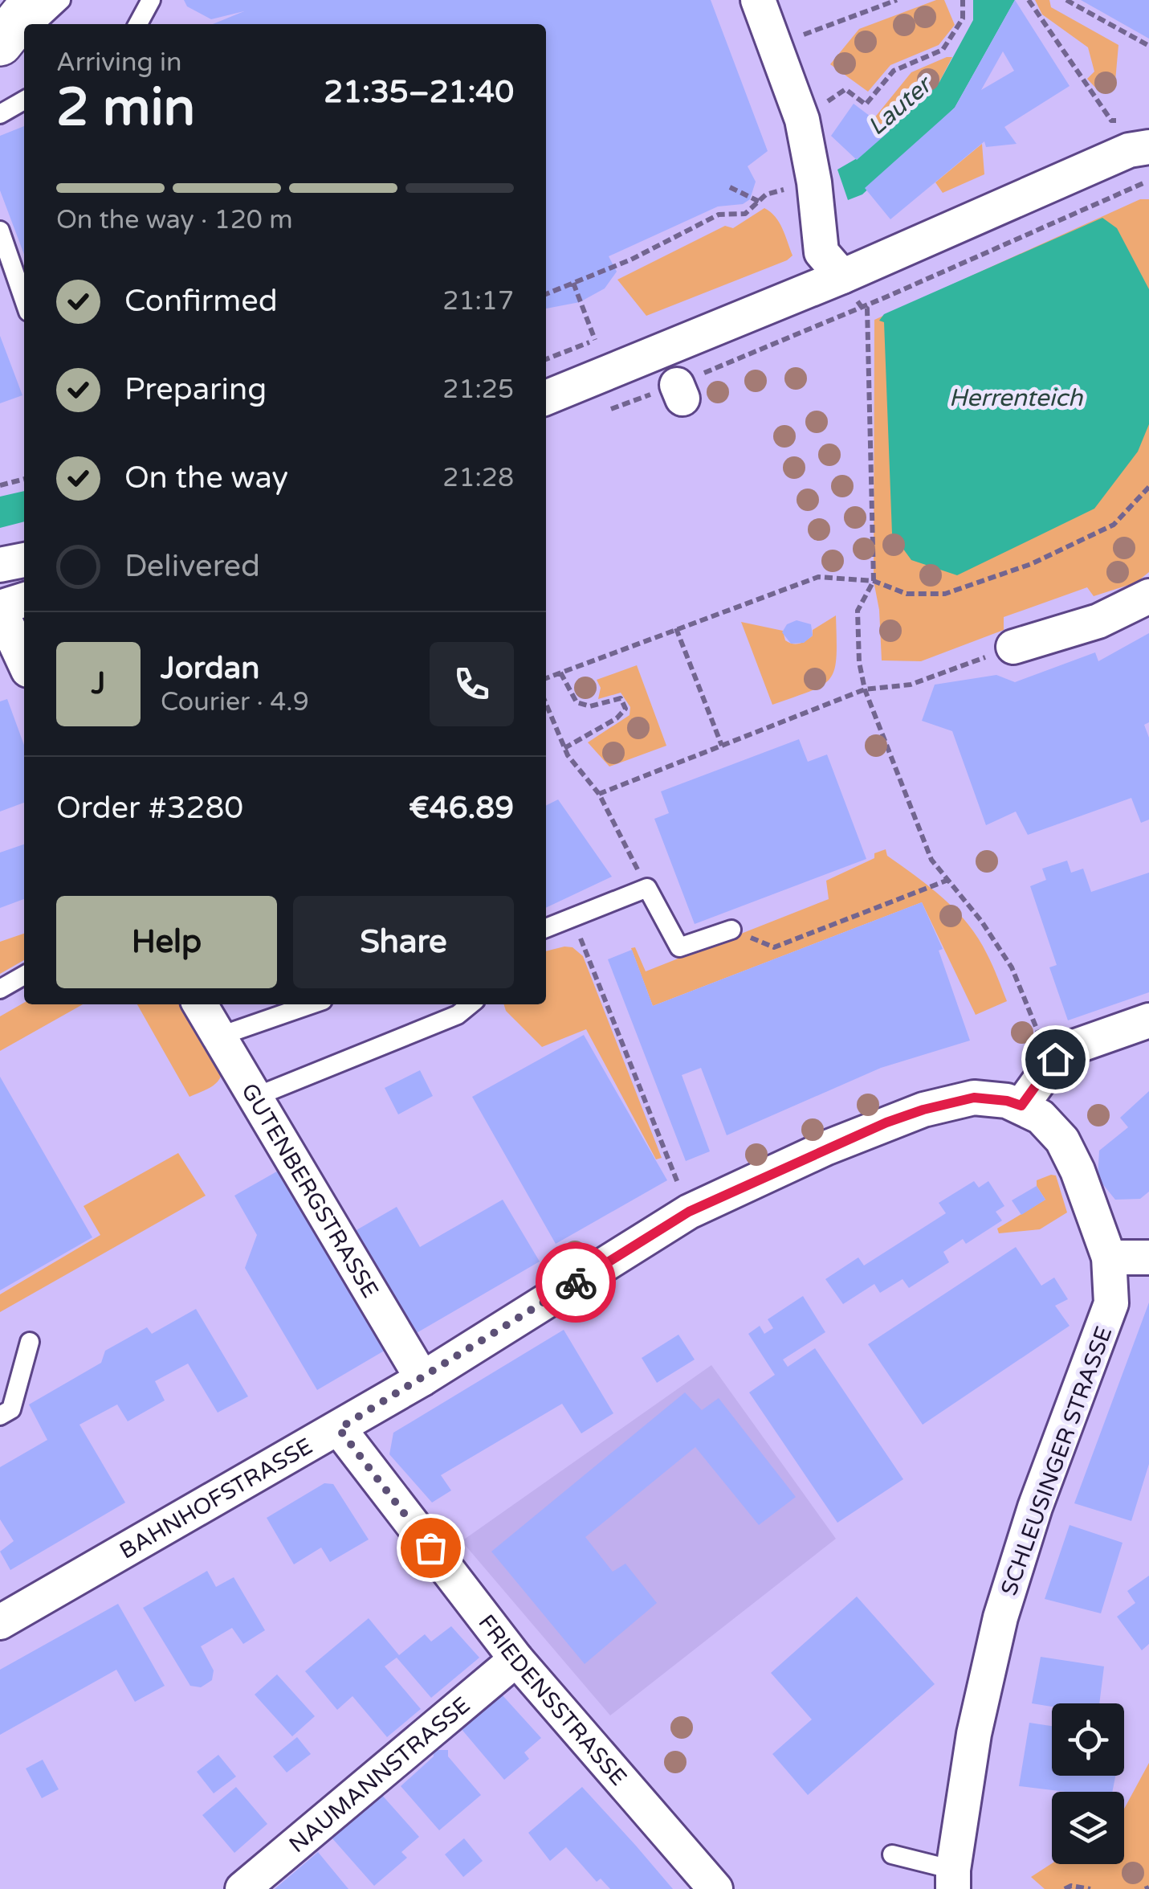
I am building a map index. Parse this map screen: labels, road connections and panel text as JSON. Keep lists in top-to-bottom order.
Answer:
{
  "streets": {
    "street": [
      "GUTENBERGSTRASSE",
      "SCHLEUSINGER STRASSE",
      "BAHNHOFSTRASSE",
      "FRIEDENSSTRASSE",
      "NAUMANNSTRASSE"
    ]
  },
  "crossings": [
    ["GUTENBERGSTRASSE", "BAHNHOFSTRASSE"],
    ["SCHLEUSINGER STRASSE", "BAHNHOFSTRASSE"],
    ["BAHNHOFSTRASSE", "FRIEDENSSTRASSE"],
    ["FRIEDENSSTRASSE", "NAUMANNSTRASSE"]
  ],
  "water": ["Lauter", "Herrenteich"],
  "page": {
    "heading": ["2 min", "Arriving in", "21:35–21:40"],
    "panel": [
      "Jordan",
      "Courier · 4.9",
      "Order #3280",
      "€46.89"
    ],
    "bar": "On the way · 120 m",
    "list": [
      ["Confirmed", "21:17"],
      ["Preparing", "21:25"],
      ["On the way", "21:28"],
      "Delivered"
    ],
    "round": "J",
    "buttons": ["Help", "Share"]
  }
}
